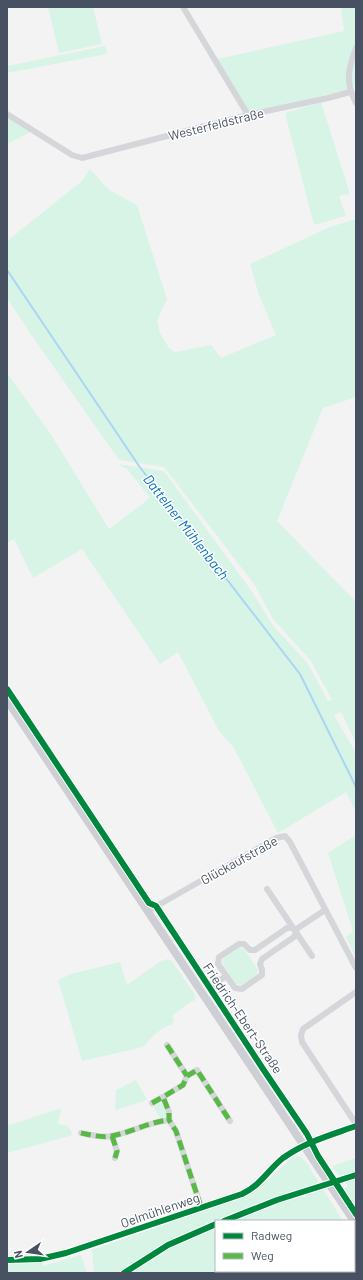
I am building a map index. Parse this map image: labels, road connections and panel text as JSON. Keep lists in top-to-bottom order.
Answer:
{
  "streets": {
    "main road": ["Friedrich-Ebert-Straße"],
    "street": ["Westerfeldstraße", "Glückaufstraße", "Oelmühlenweg"]
  },
  "crossings": [
    ["Glückaufstraße", "Friedrich-Ebert-Straße"],
    ["Friedrich-Ebert-Straße", "Oelmühlenweg"]
  ],
  "water": ["Dattelner Mühlenbach"],
  "legend": ["Radweg", "Weg"],
  "north": "left"
}
